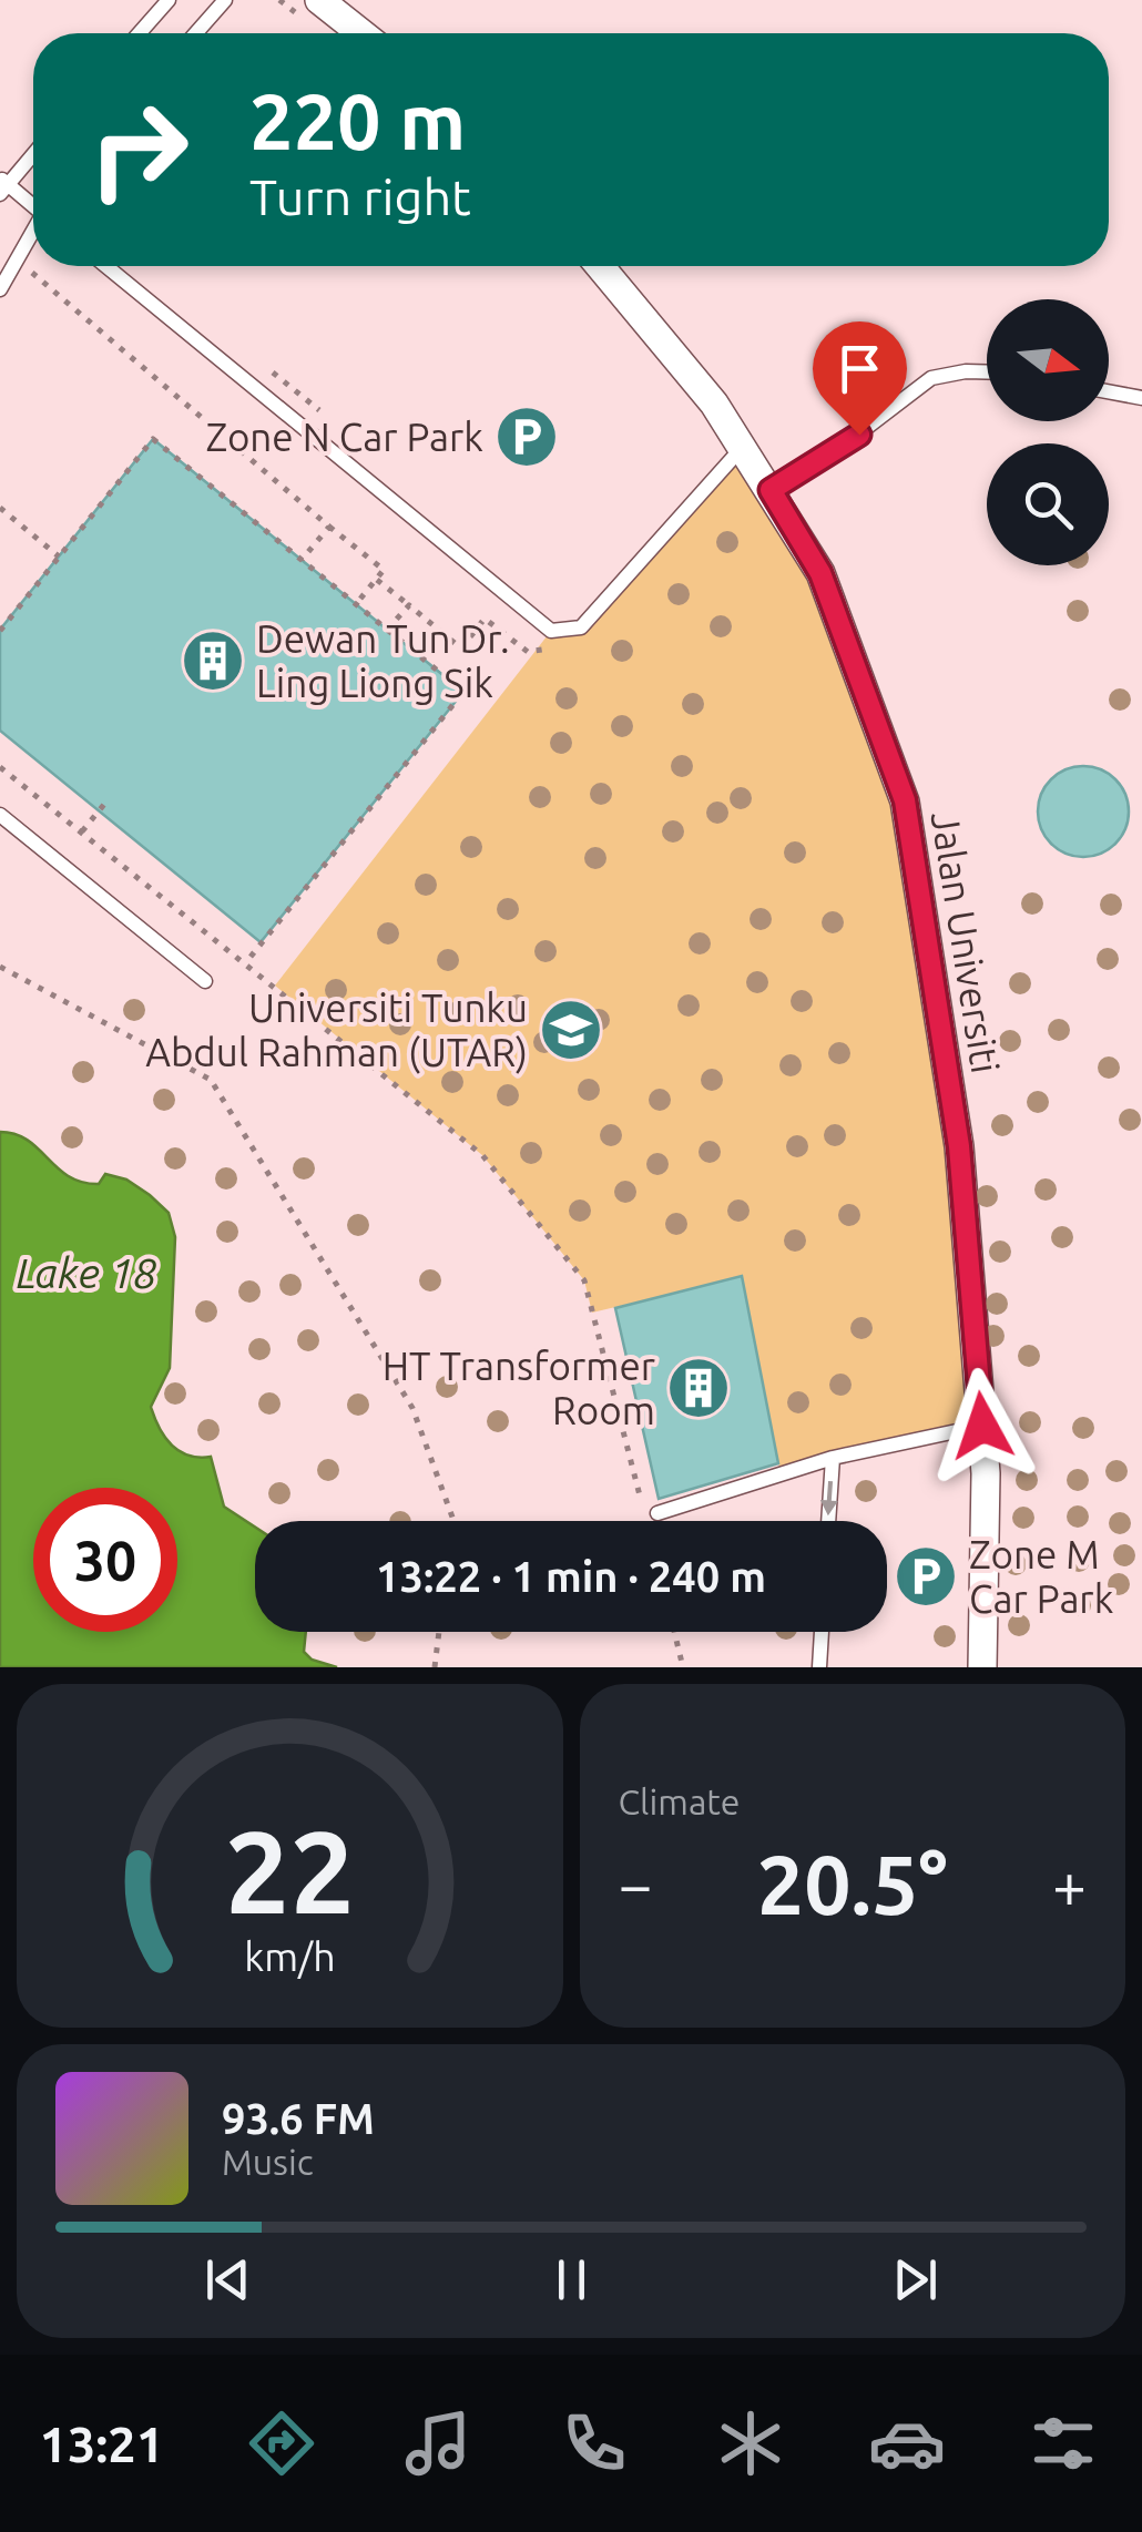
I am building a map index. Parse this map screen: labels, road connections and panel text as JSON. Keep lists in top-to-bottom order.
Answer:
{
  "streets": {
    "street": ["Jalan Universiti"]
  },
  "water": ["Lake 18"],
  "places": {
    "parking": ["Zone N Car Park", "Zone M Car Park"],
    "building": ["Dewan Tun Dr. Ling Liong Sik", "HT Transformer Room"],
    "school or university": ["Universiti Tunku Abdul Rahman (UTAR)"]
  },
  "north": "right",
  "page": {
    "turn": ["220 m", "Turn right"],
    "limit": "30",
    "trip": "13:22 · 1 min · 240 m",
    "tile": "Climate",
    "heat": ["−", "20.5°", "+"],
    "song": ["93.6 FM", "Music"],
    "tabs": "13:21",
    "gauge": ["22", "km/h"]
  }
}
